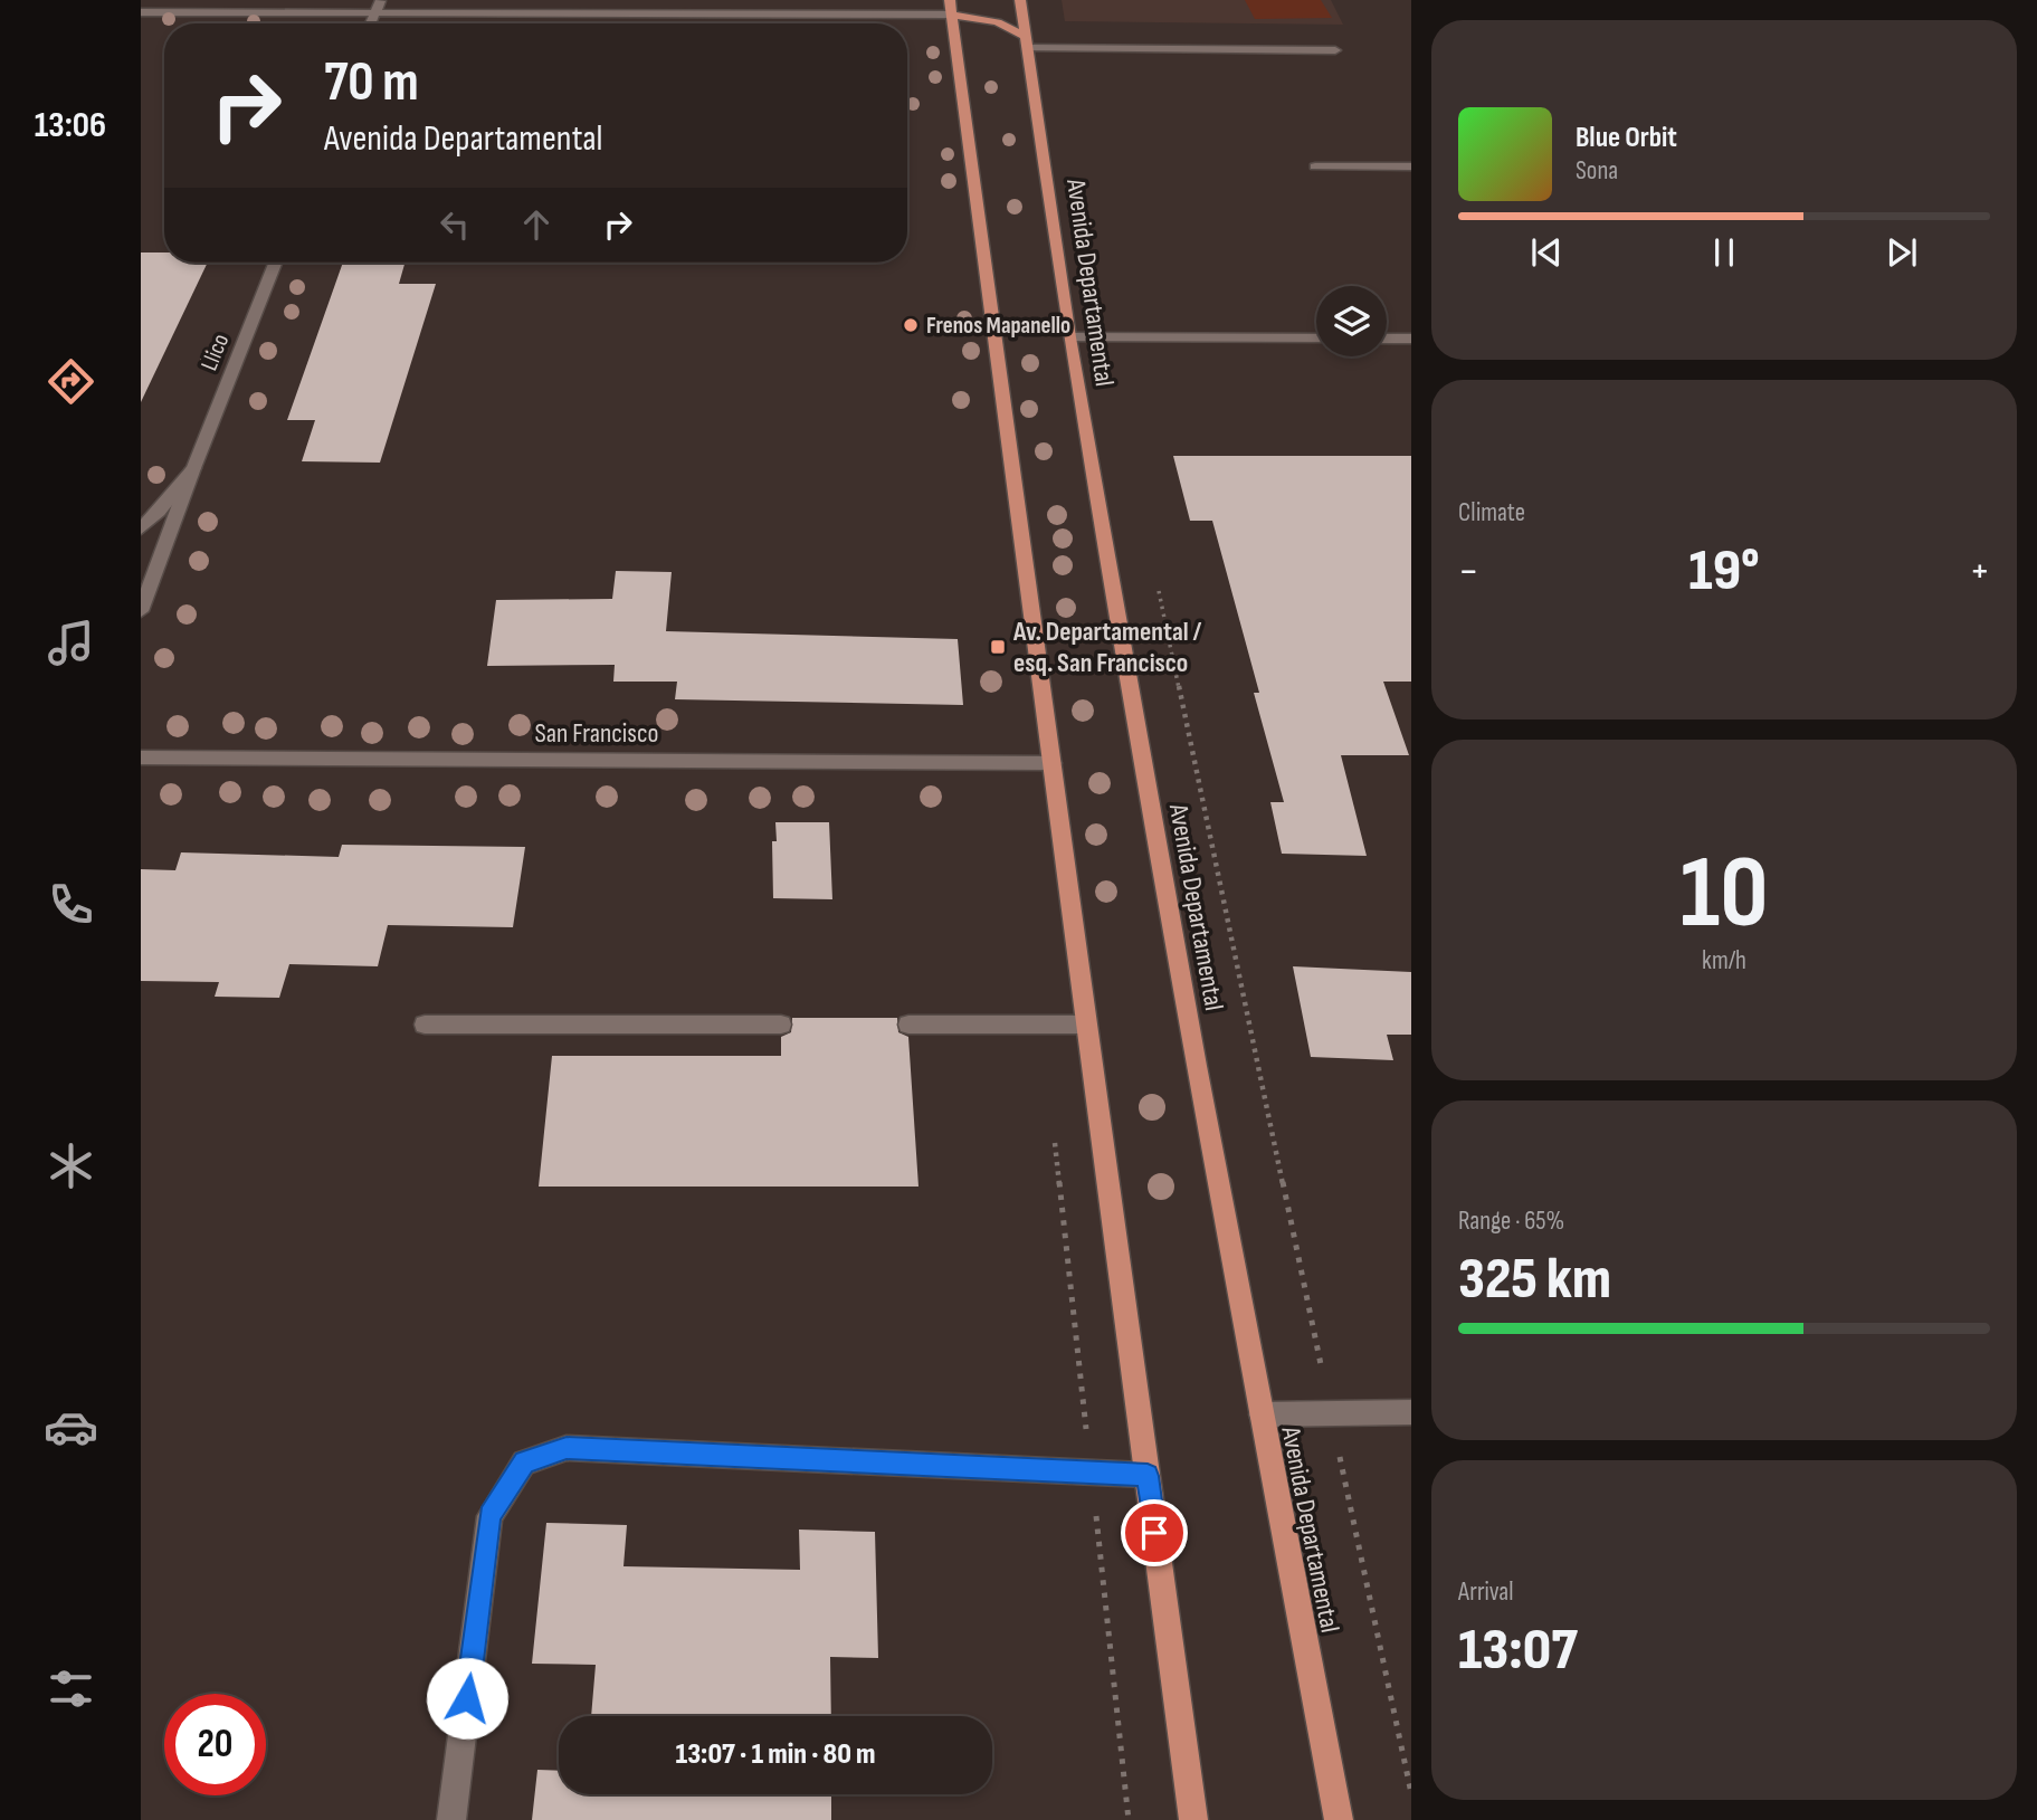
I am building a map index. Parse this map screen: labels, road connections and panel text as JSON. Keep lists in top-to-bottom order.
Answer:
{
  "streets": {
    "main road": ["Avenida Departamental"],
    "street": ["Llico", "San Francisco"]
  },
  "places": {
    "other": ["Frenos Mapanello"],
    "transit": ["Av. Departamental / esq. San Francisco"]
  },
  "page": {
    "tabs": "13:06",
    "turn": ["70 m", "Avenida Departamental"],
    "song": ["Blue Orbit", "Sona"],
    "tile": [
      "Climate",
      ["10", "km/h"],
      ["Range · 65%", "325 km"],
      ["Arrival", "13:07"]
    ],
    "heat": ["−", "19°", "+"],
    "limit": "20",
    "trip": "13:07 · 1 min · 80 m"
  }
}
